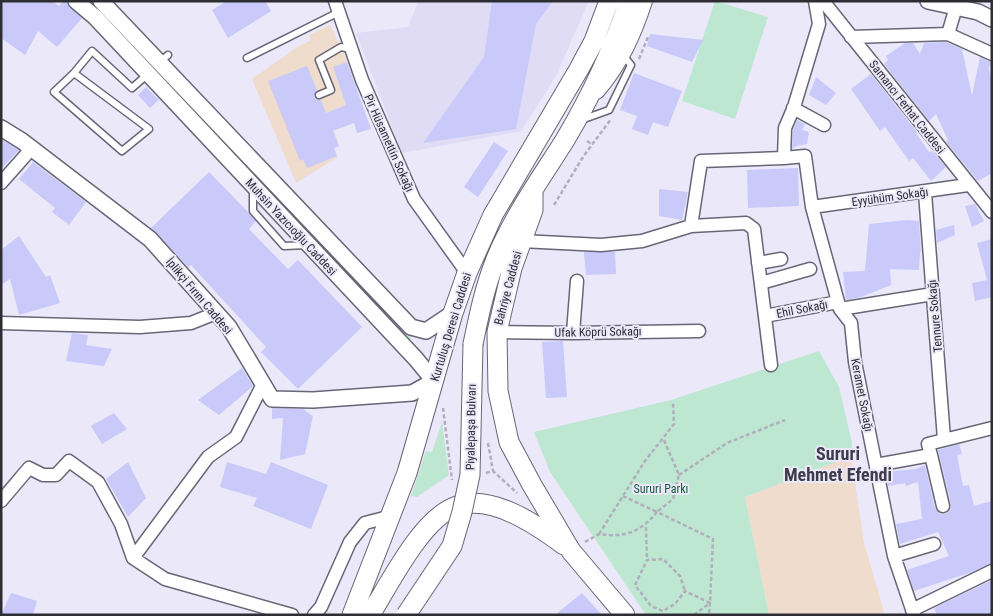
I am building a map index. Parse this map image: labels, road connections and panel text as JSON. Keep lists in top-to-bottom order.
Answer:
{
  "streets": {
    "main road": ["Bahriye Caddesi", "Kurtuluş Deresi Caddesi", "Piyalepaşa Bulvarı"],
    "street": [
      "Samancı Ferhat Caddesi",
      "Pir Hüsamettin Sokağı",
      "Eyyühüm Sokağı",
      "Muhsin Yazıcıoğlu Caddesi",
      "İplikçi Fırını Caddesi",
      "Ehil Sokağı",
      "Tennure Sokağı",
      "Ufak Köprü Sokağı",
      "Keramet Sokağı"
    ]
  },
  "crossings": [
    ["Samancı Ferhat Caddesi", "Eyyühüm Sokağı"],
    ["Pir Hüsamettin Sokağı", "Kurtuluş Deresi Caddesi"],
    ["Eyyühüm Sokağı", "Tennure Sokağı"],
    ["Eyyühüm Sokağı", "Keramet Sokağı"],
    ["Muhsin Yazıcıoğlu Caddesi", "İplikçi Fırını Caddesi"],
    ["Muhsin Yazıcıoğlu Caddesi", "Kurtuluş Deresi Caddesi"],
    ["Bahriye Caddesi", "Kurtuluş Deresi Caddesi"],
    ["Bahriye Caddesi", "Ufak Köprü Sokağı"],
    ["İplikçi Fırını Caddesi", "Kurtuluş Deresi Caddesi"],
    ["Ehil Sokağı", "Tennure Sokağı"],
    ["Ehil Sokağı", "Keramet Sokağı"],
    ["Kurtuluş Deresi Caddesi", "Piyalepaşa Bulvarı"]
  ],
  "districts": ["Sururi Mehmet Efendi"],
  "parks": ["Sururi Parkı"]
}
